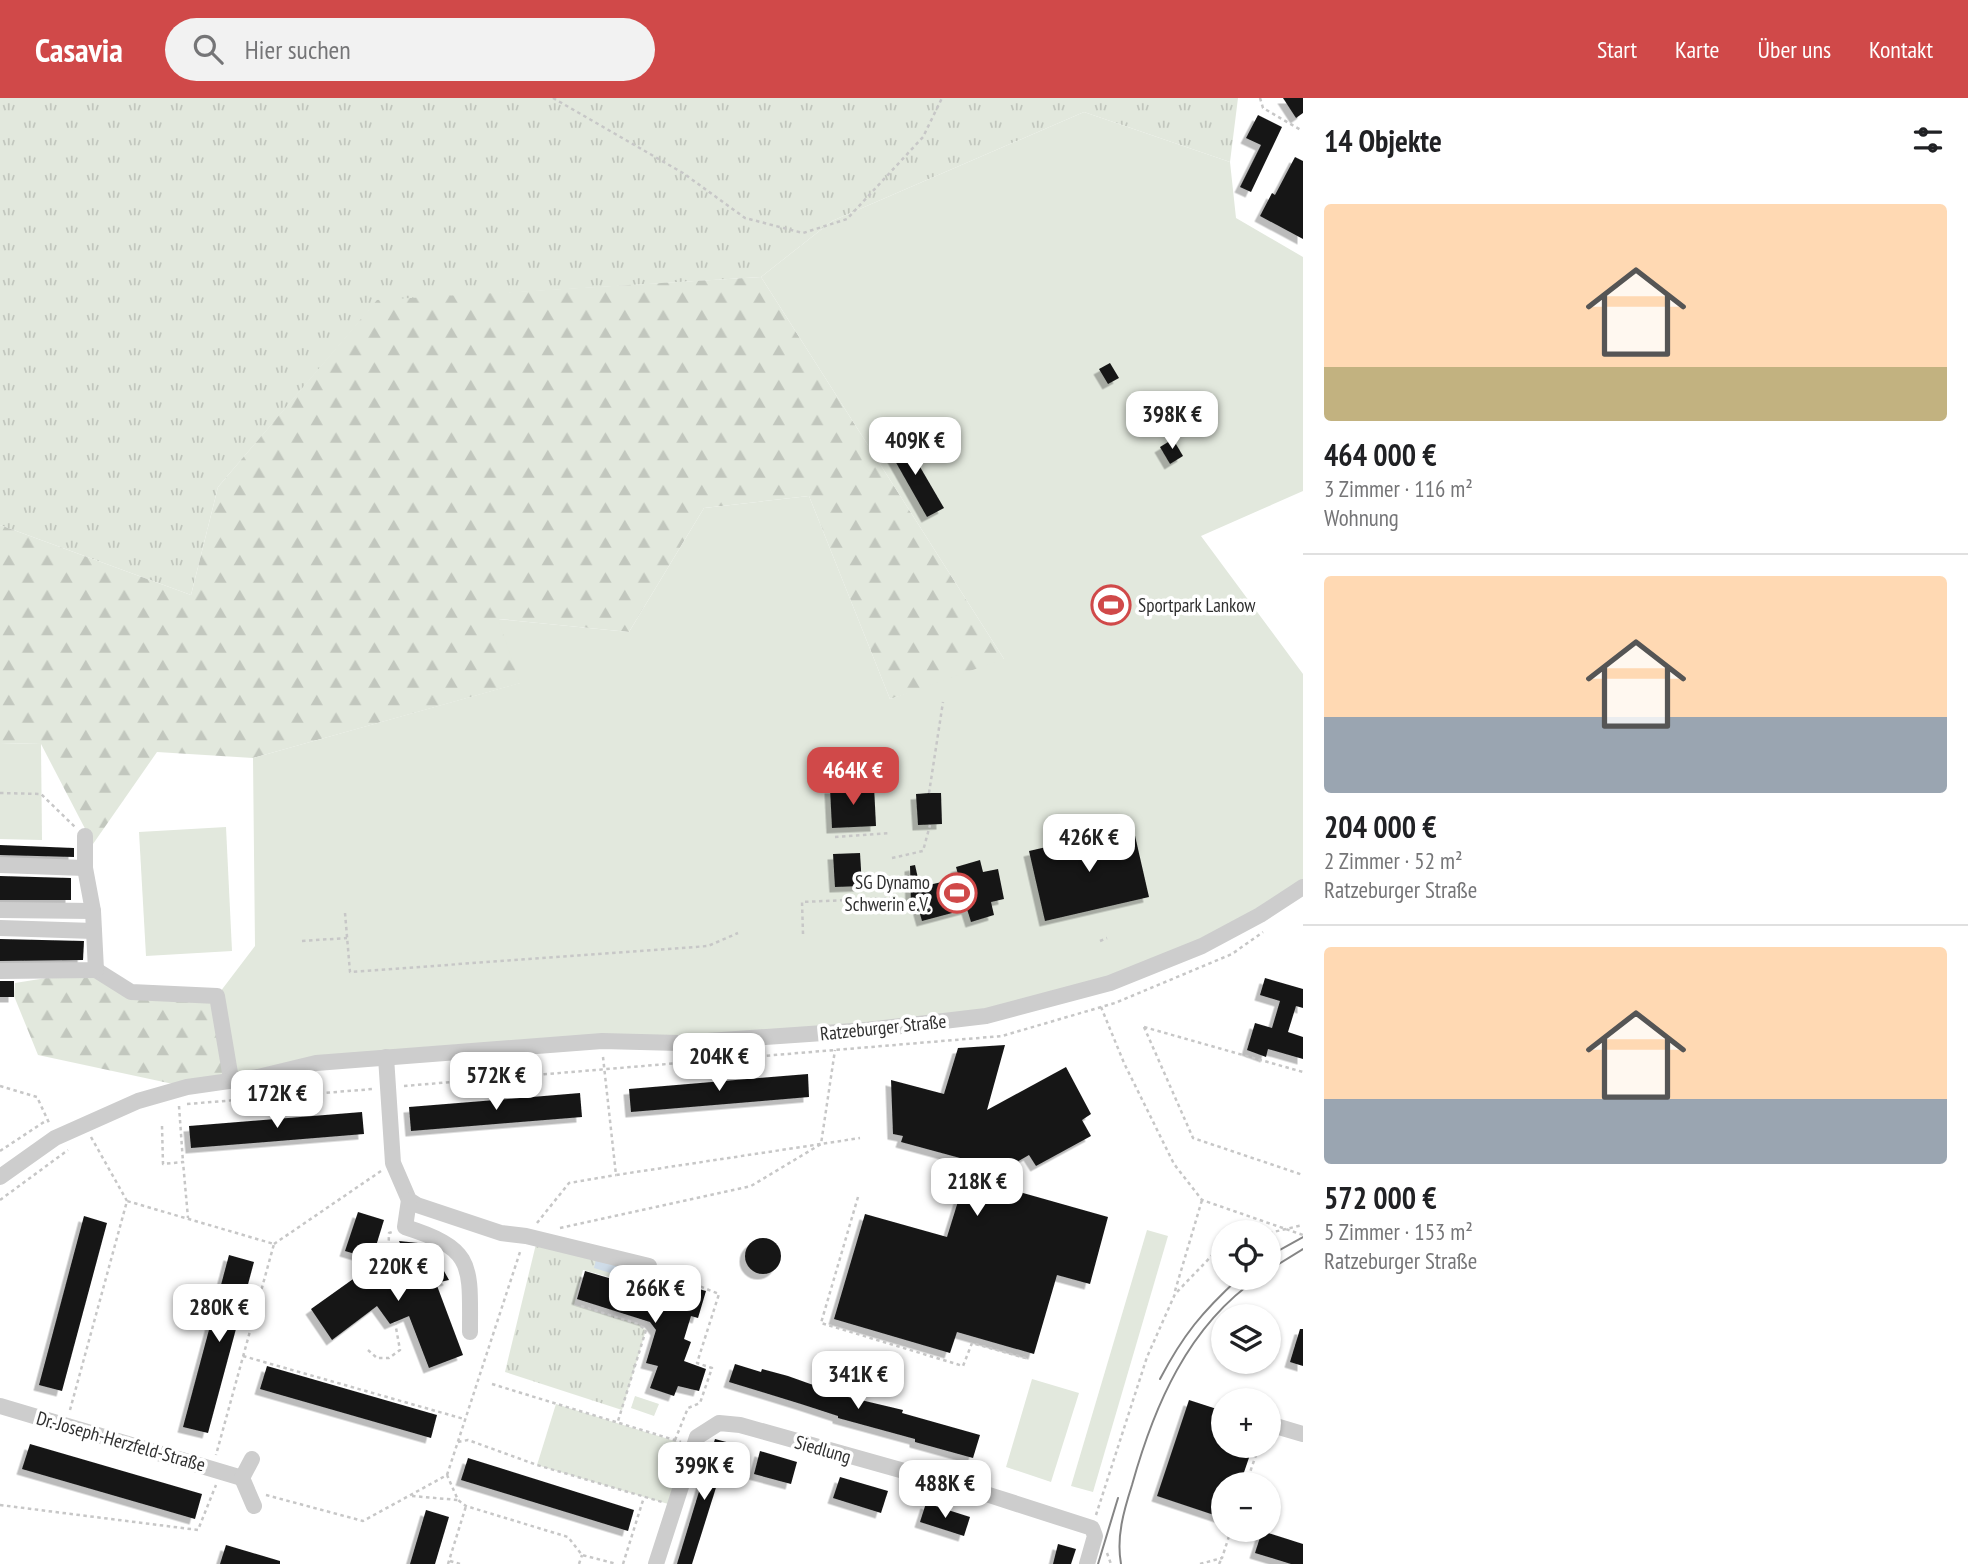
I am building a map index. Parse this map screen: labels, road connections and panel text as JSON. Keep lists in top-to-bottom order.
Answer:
{
  "streets": {
    "street": ["Ratzeburger Straße", "Dr.-Joseph-Herzfeld-Straße", "Siedlung"]
  },
  "places": {
    "sports": ["Sportpark Lankow", "SG Dynamo Schwerin e.V."]
  },
  "page": {
    "header": "Casavia",
    "search": "Hier suchen",
    "nav": [
      "Start",
      "Karte",
      "Über uns",
      "Kontakt"
    ],
    "heading": "14 Objekte",
    "list": [
      {
        "name": "464 000 €",
        "note": "3 Zimmer · 116 m² · Wohnung"
      },
      {
        "name": "204 000 €",
        "note": "2 Zimmer · 52 m² · Ratzeburger Straße"
      },
      {
        "name": "572 000 €",
        "note": "5 Zimmer · 153 m² · Ratzeburger Straße"
      }
    ],
    "price": [
      "398K €",
      "409K €",
      "464K €",
      "426K €",
      "204K €",
      "572K €",
      "172K €",
      "218K €",
      "220K €",
      "266K €",
      "280K €",
      "341K €",
      "399K €",
      "488K €"
    ],
    "map_buttons": ["+", "−"]
  }
}
